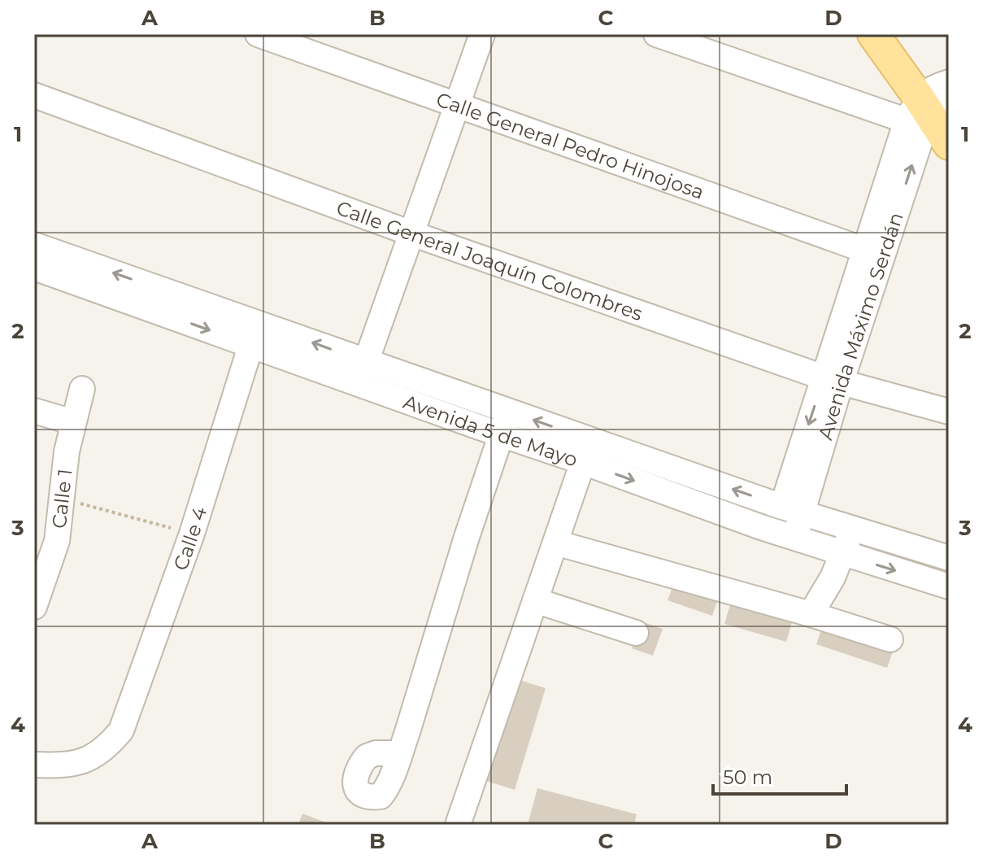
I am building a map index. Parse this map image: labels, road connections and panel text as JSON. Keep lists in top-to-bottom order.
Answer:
{
  "streets": {
    "street": [
      "Calle General Pedro Hinojosa",
      "Calle General Joaquín Colombres",
      "Avenida Máximo Serdán",
      "Avenida 5 de Mayo",
      "Calle 1",
      "Calle 4"
    ]
  },
  "crossings": [
    ["Calle General Pedro Hinojosa", "Avenida Máximo Serdán"],
    ["Calle General Joaquín Colombres", "Avenida Máximo Serdán"],
    ["Avenida Máximo Serdán", "Avenida 5 de Mayo"],
    ["Avenida 5 de Mayo", "Calle 4"]
  ],
  "scale_bar": "50 m",
  "grid": {
    "columns": [
      "A",
      "B",
      "C",
      "D"
    ],
    "rows": [
      "1",
      "2",
      "3",
      "4"
    ]
  }
}
